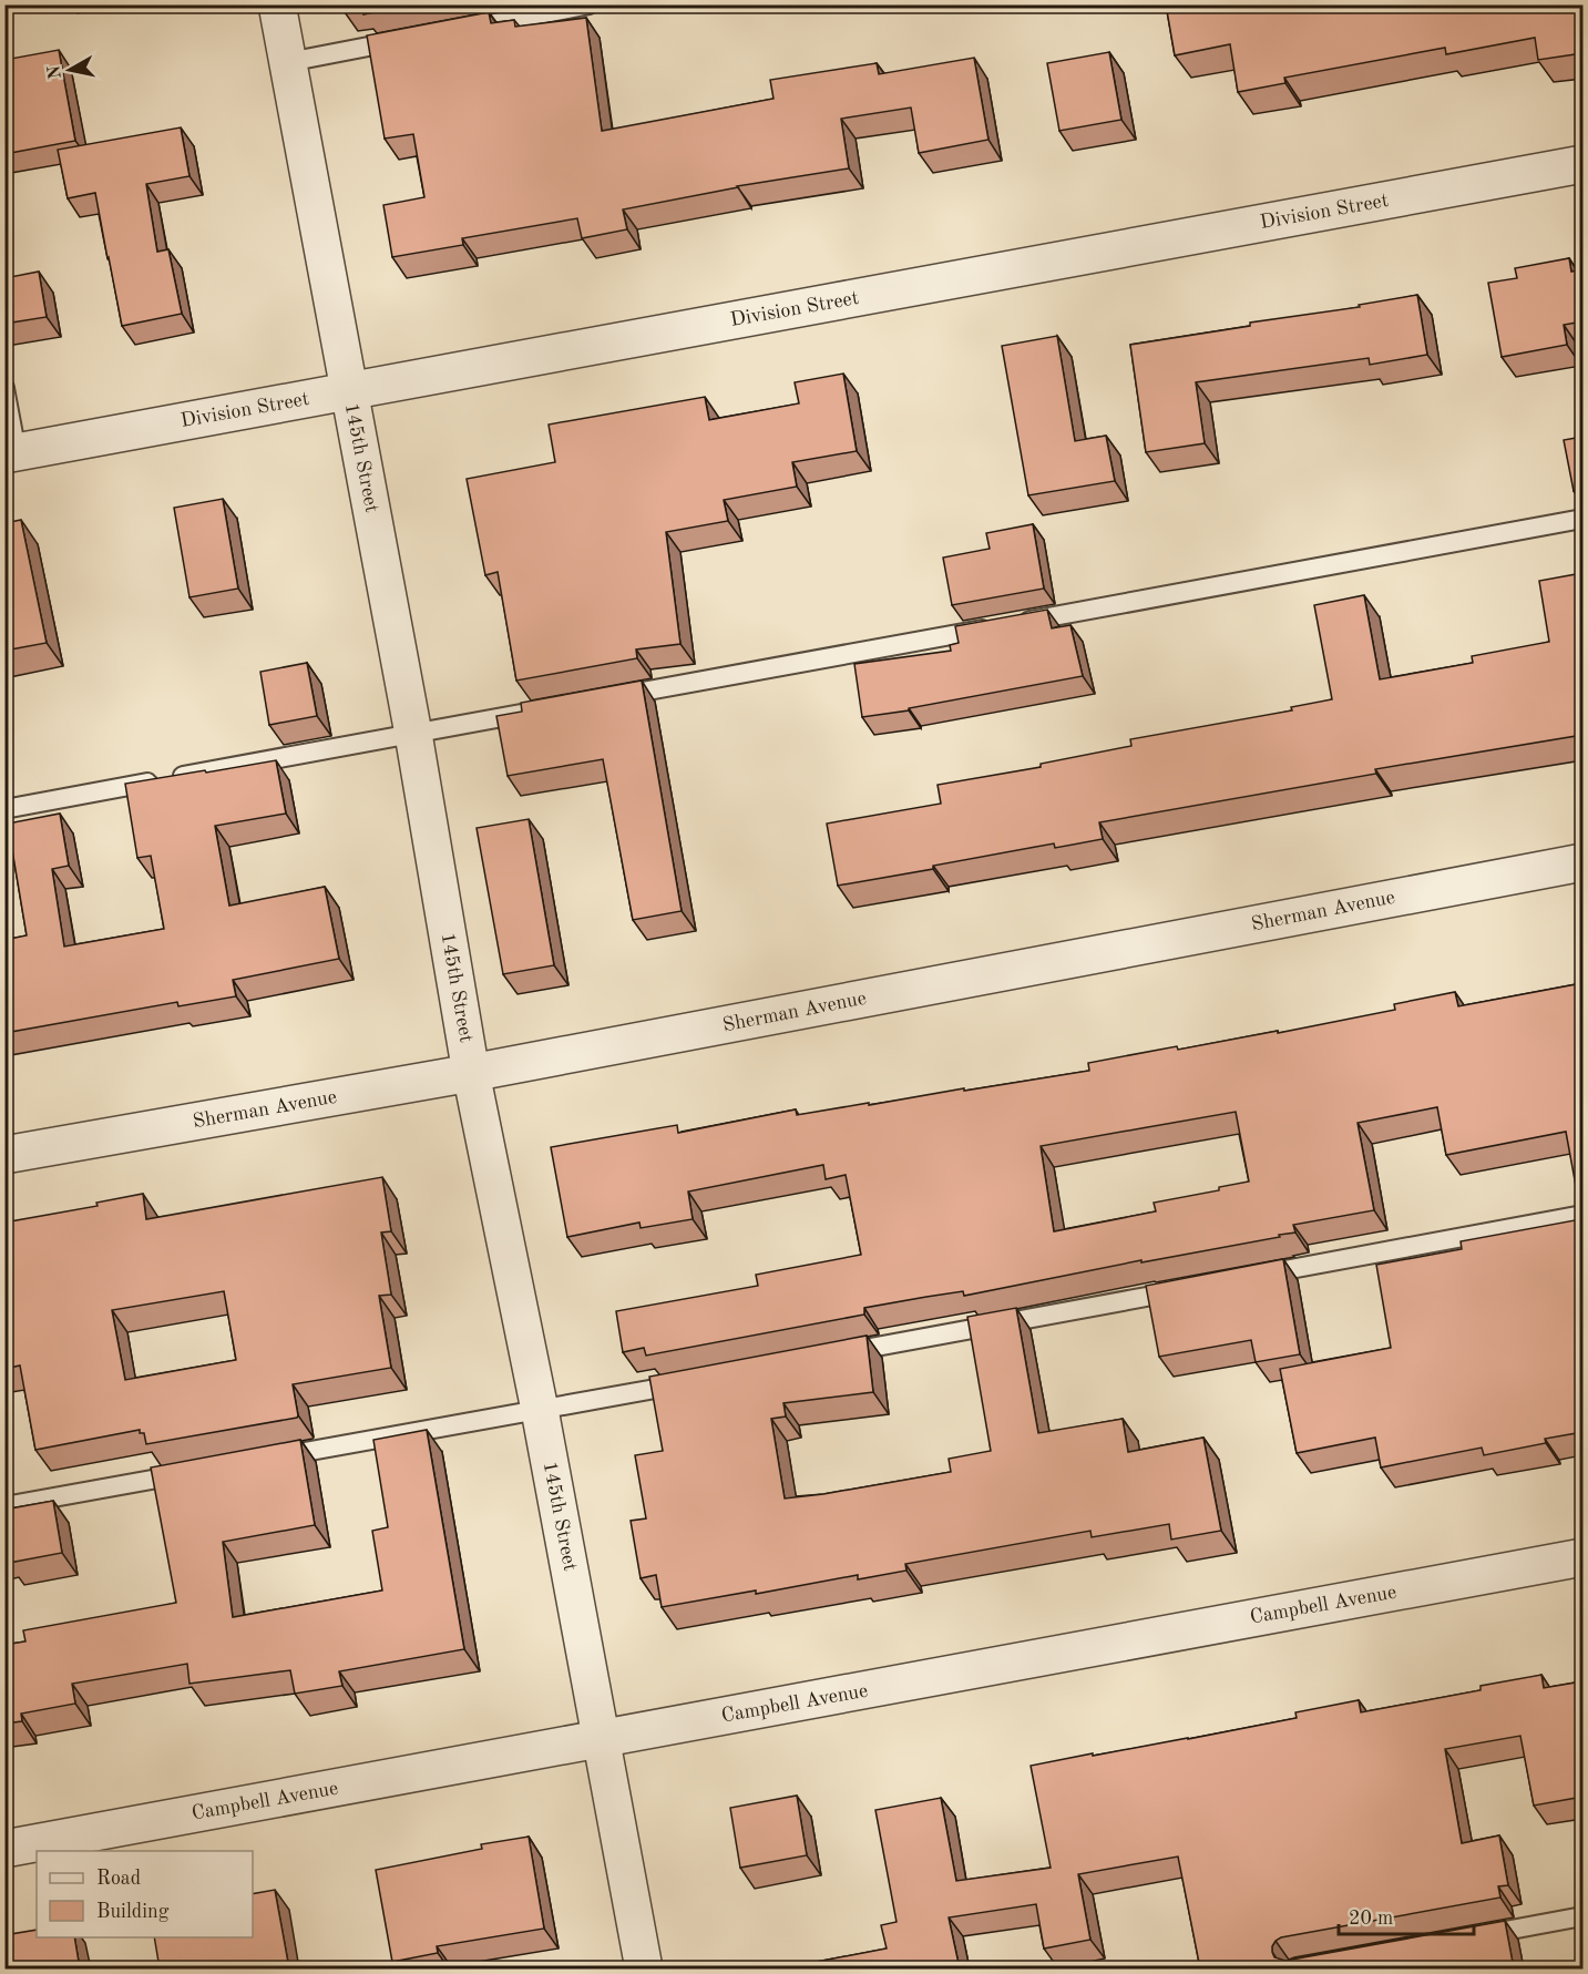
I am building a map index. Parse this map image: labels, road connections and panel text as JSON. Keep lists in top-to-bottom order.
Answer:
{
  "streets": {
    "street": [
      "Division Street",
      "145th Street",
      "Sherman Avenue",
      "Campbell Avenue"
    ]
  },
  "crossings": [
    ["Division Street", "145th Street"],
    ["145th Street", "Sherman Avenue"],
    ["145th Street", "Campbell Avenue"]
  ],
  "legend": ["Road", "Building"],
  "scale_bar": "20 m",
  "north": "left"
}
